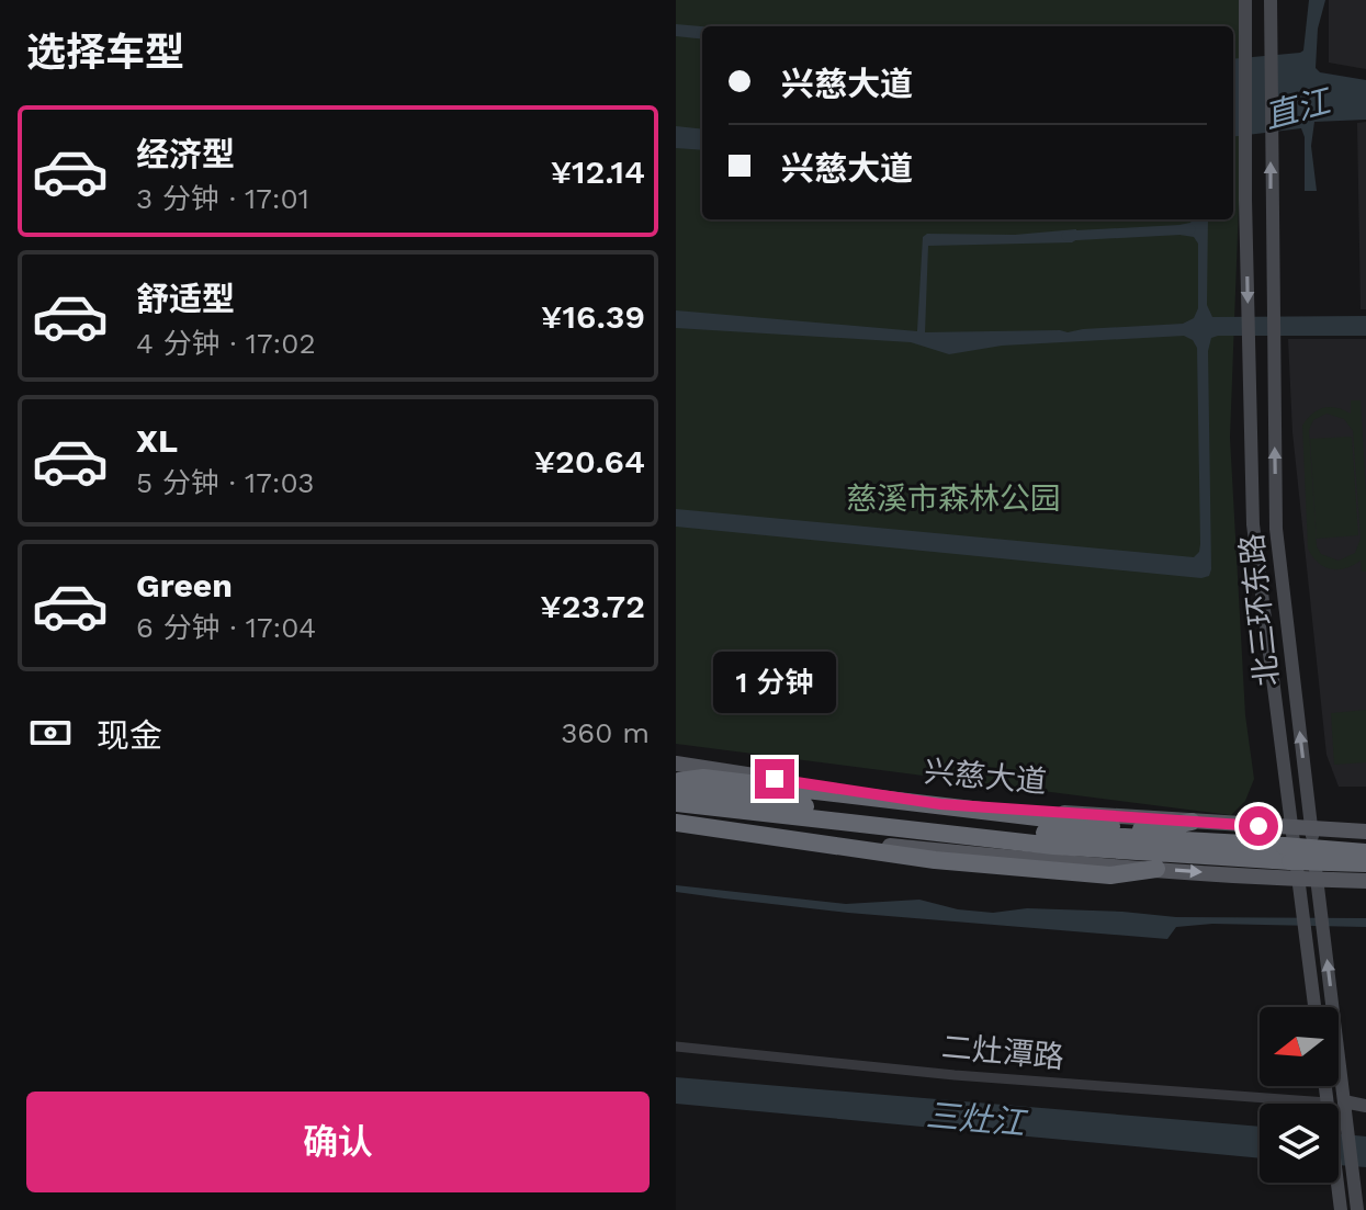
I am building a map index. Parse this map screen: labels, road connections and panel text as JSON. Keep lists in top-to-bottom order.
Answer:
{
  "streets": {
    "main road": ["北三环东路", "兴慈大道"],
    "street": ["二灶潭路"]
  },
  "crossings": [
    ["北三环东路", "兴慈大道"]
  ],
  "water": ["直江", "三灶江"],
  "parks": ["慈溪市森林公园"],
  "north": "left",
  "page": {
    "heading": "选择车型",
    "banner": ["兴慈大道", "兴慈大道"],
    "list": [
      {
        "name": "经济型",
        "note": "3 分钟 · 17:01",
        "value": "¥12.14"
      },
      {
        "name": "舒适型",
        "note": "4 分钟 · 17:02",
        "value": "¥16.39"
      },
      {
        "name": "XL",
        "note": "5 分钟 · 17:03",
        "value": "¥20.64"
      },
      {
        "name": "Green",
        "note": "6 分钟 · 17:04",
        "value": "¥23.72"
      }
    ],
    "bubble": "1 分钟",
    "pay": ["现金", "360 m"],
    "buttons": "确认"
  }
}
